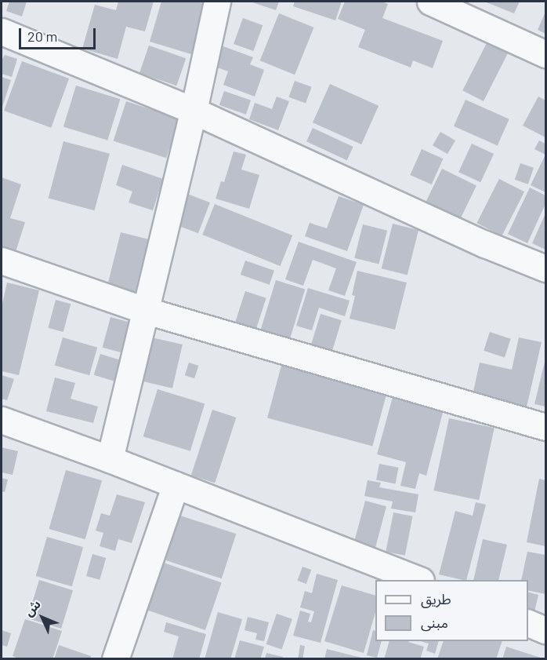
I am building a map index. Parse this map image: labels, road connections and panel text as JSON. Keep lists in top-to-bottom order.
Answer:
{
  "legend": ["طريق", "مبنى"],
  "scale_bar": "20 m",
  "north": "top left"
}
